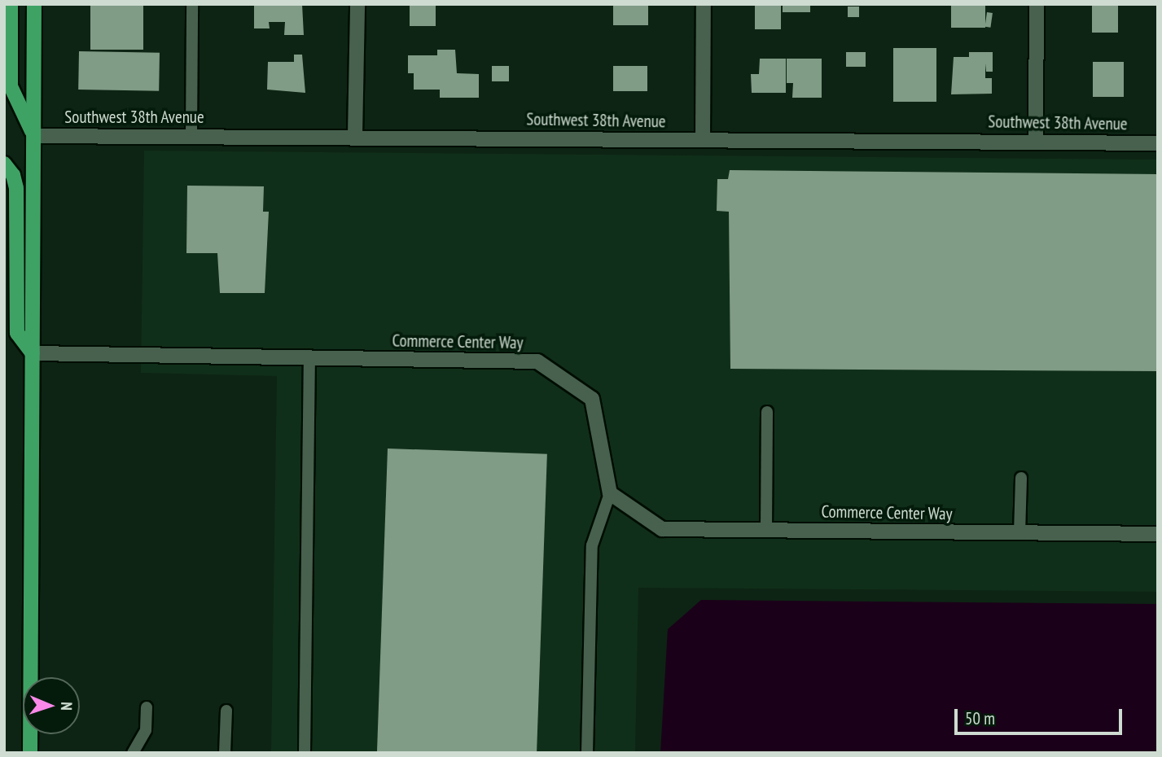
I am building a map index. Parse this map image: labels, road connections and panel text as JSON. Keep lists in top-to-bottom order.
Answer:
{
  "streets": {
    "street": ["Southwest 38th Avenue", "Commerce Center Way"]
  },
  "scale_bar": "50 m",
  "north": "right"
}
